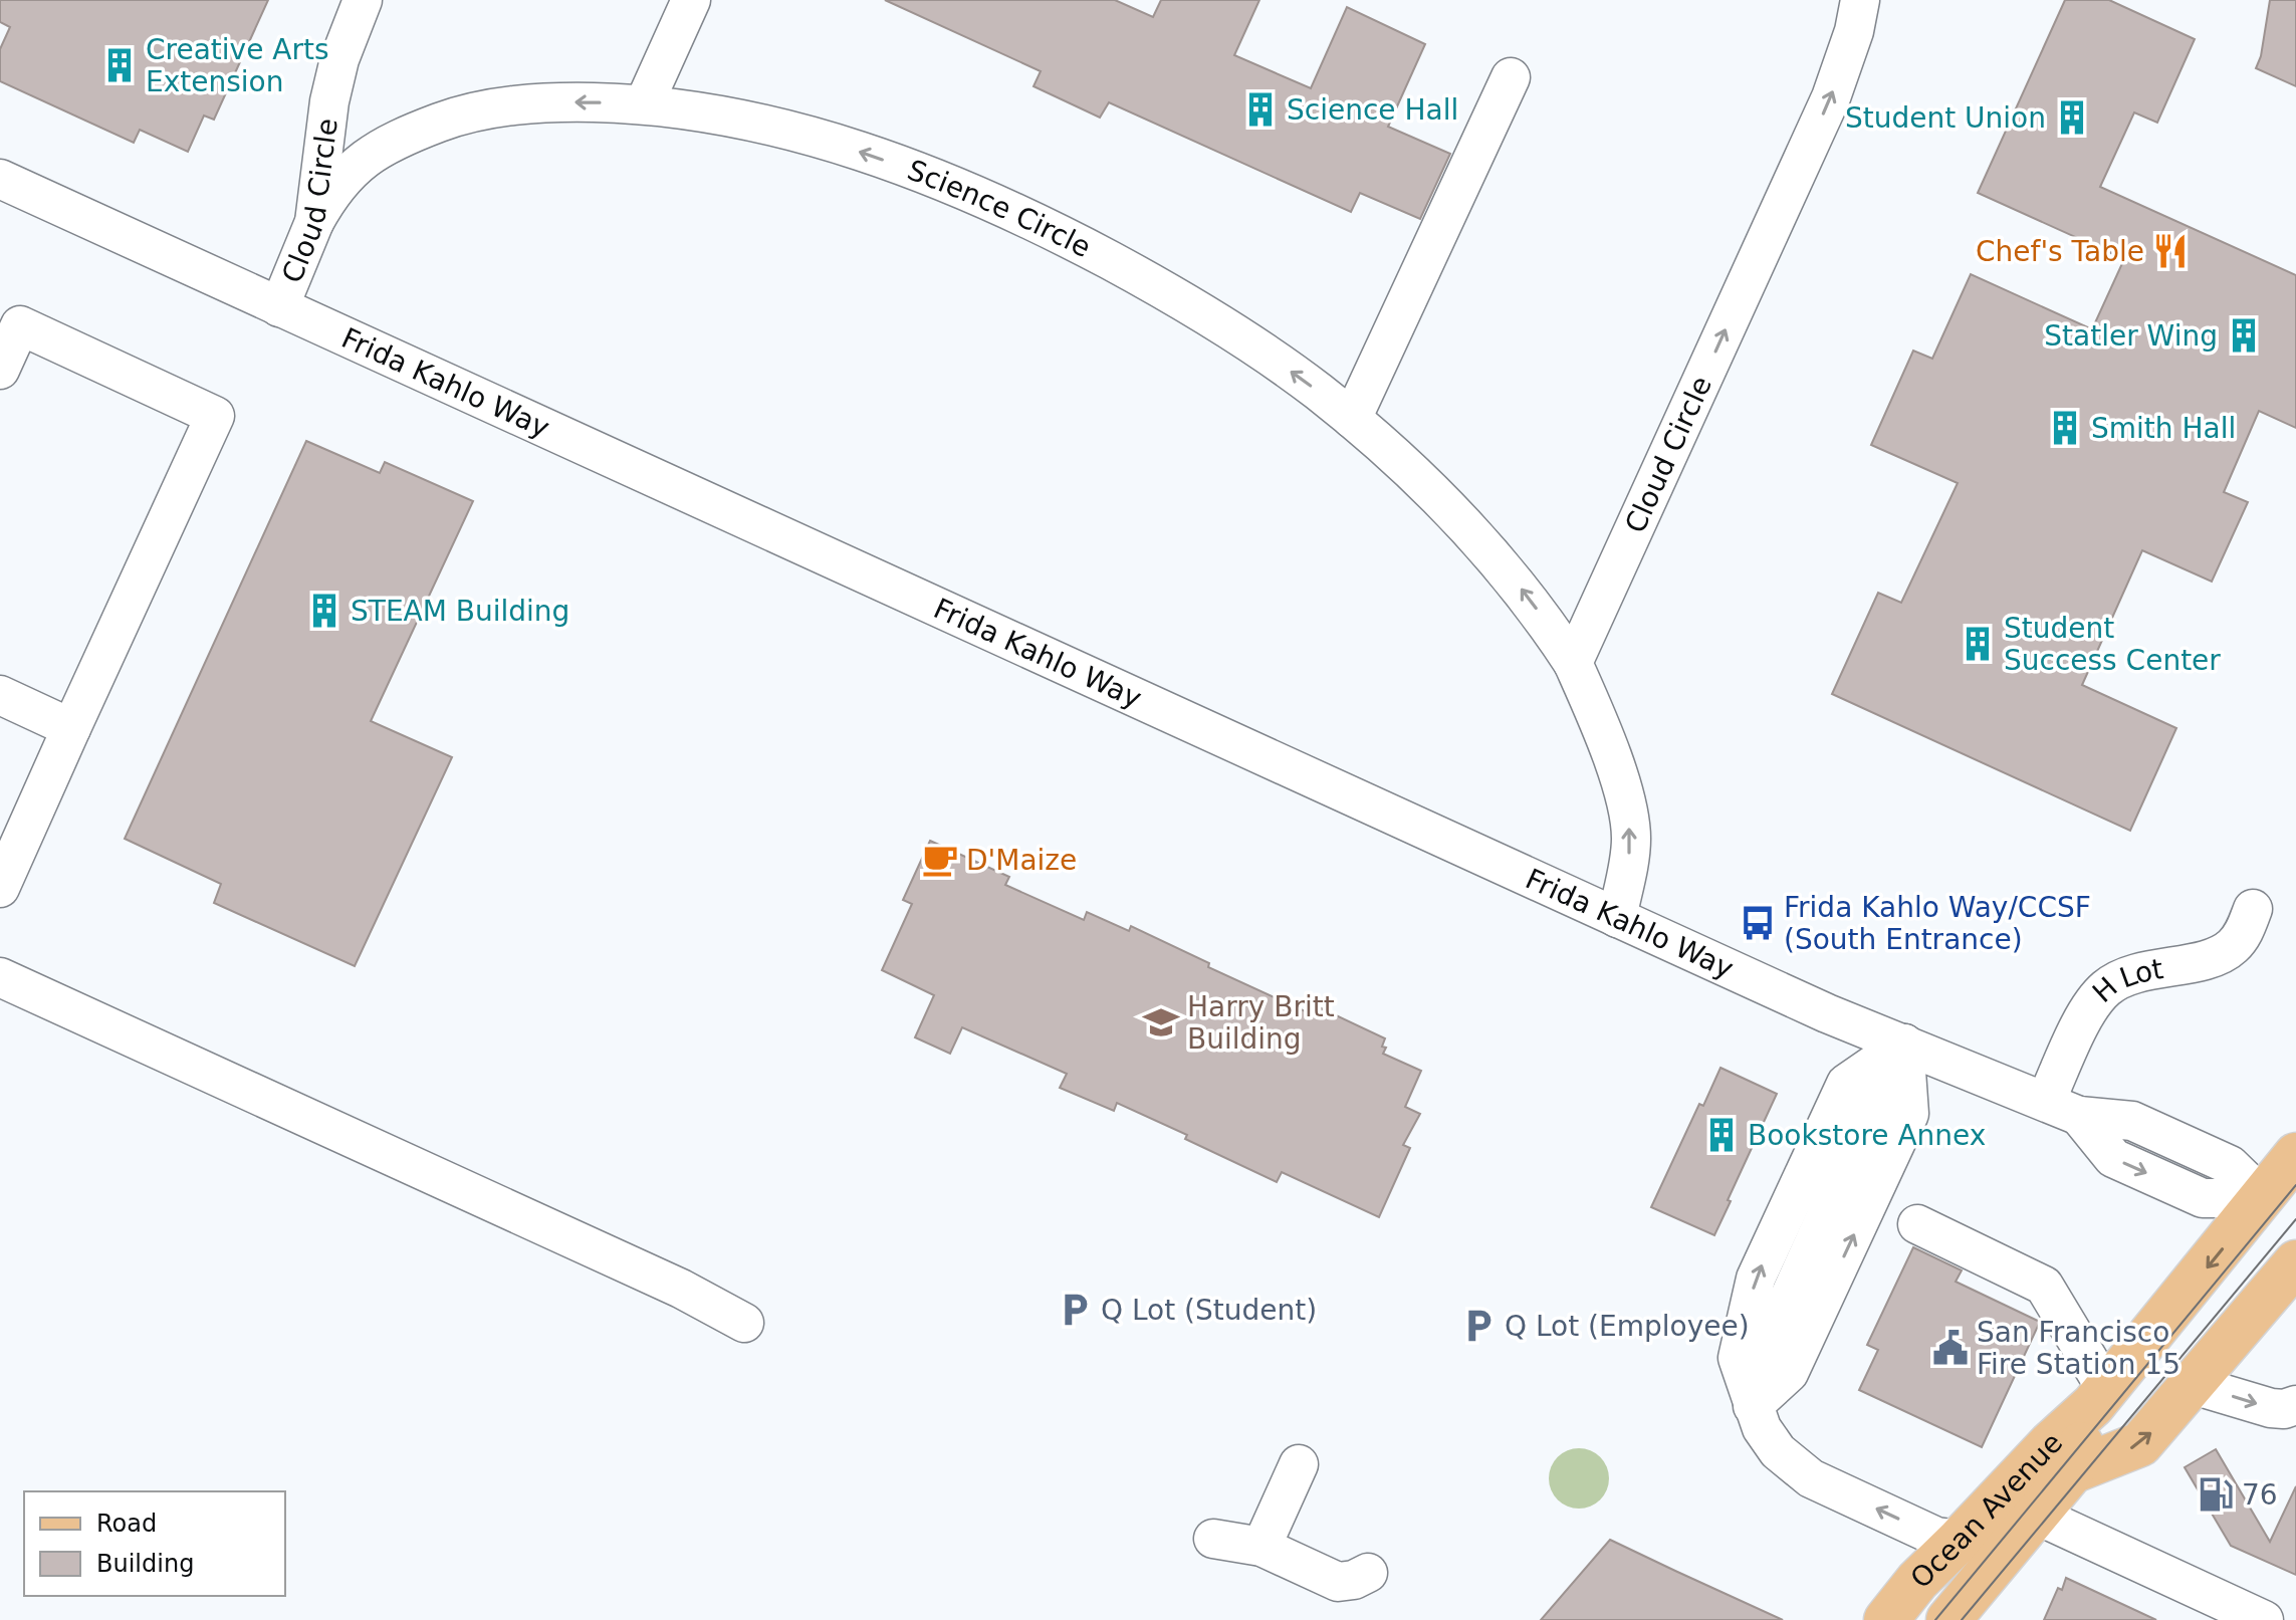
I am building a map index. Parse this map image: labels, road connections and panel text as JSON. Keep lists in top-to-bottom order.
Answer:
{
  "streets": {
    "main road": ["Ocean Avenue"],
    "street": [
      "Cloud Circle",
      "Science Circle",
      "Frida Kahlo Way",
      "H Lot"
    ]
  },
  "crossings": [
    ["Cloud Circle", "Science Circle"],
    ["Cloud Circle", "Frida Kahlo Way"],
    ["Frida Kahlo Way", "H Lot"],
    ["Frida Kahlo Way", "Ocean Avenue"]
  ],
  "one_way": ["Science Circle"],
  "places": {
    "building": [
      "Creative Arts Extension",
      "Science Hall",
      "Student Union",
      "Statler Wing",
      "Smith Hall",
      "STEAM Building",
      "Student Success Center",
      "Bookstore Annex"
    ],
    "restaurant": ["Chef's Table"],
    "cafe": ["D'Maize"],
    "bus stop": ["Frida Kahlo Way/CCSF (South Entrance)"],
    "school or university": ["Harry Britt Building"],
    "parking": ["Q Lot (Student)", "Q Lot (Employee)"],
    "public building": ["San Francisco Fire Station 15"],
    "fuel station": ["76"]
  },
  "legend": ["Road", "Building"]
}
